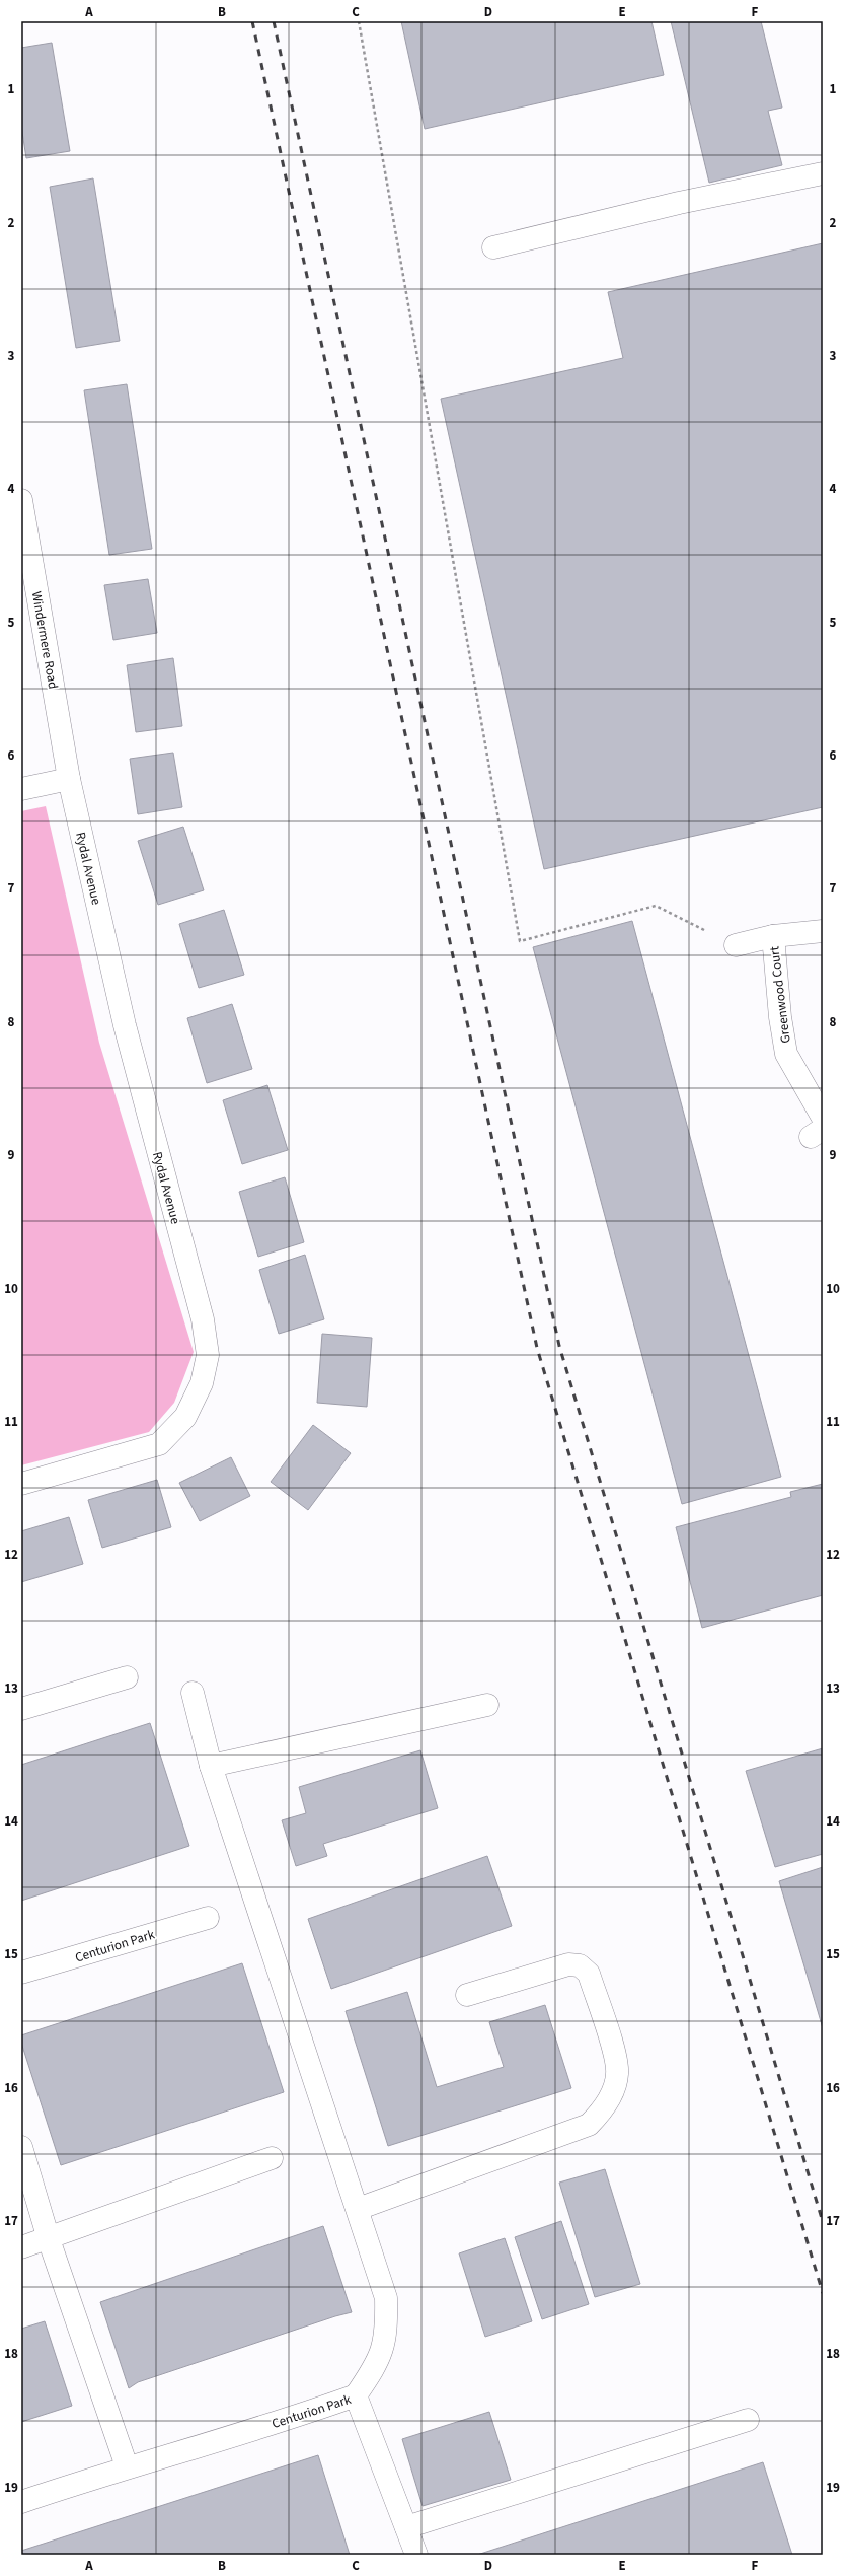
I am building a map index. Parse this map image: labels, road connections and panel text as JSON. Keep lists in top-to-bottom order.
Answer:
{
  "streets": {
    "street": [
      "Windermere Road",
      "Rydal Avenue",
      "Greenwood Court",
      "Centurion Park"
    ]
  },
  "crossings": [
    ["Windermere Road", "Rydal Avenue"]
  ],
  "grid": {
    "columns": [
      "A",
      "B",
      "C",
      "D",
      "E",
      "F"
    ],
    "rows": [
      "1",
      "2",
      "3",
      "4",
      "5",
      "6",
      "7",
      "8",
      "9",
      "10",
      "11",
      "12",
      "13",
      "14",
      "15",
      "16",
      "17",
      "18",
      "19"
    ]
  }
}
